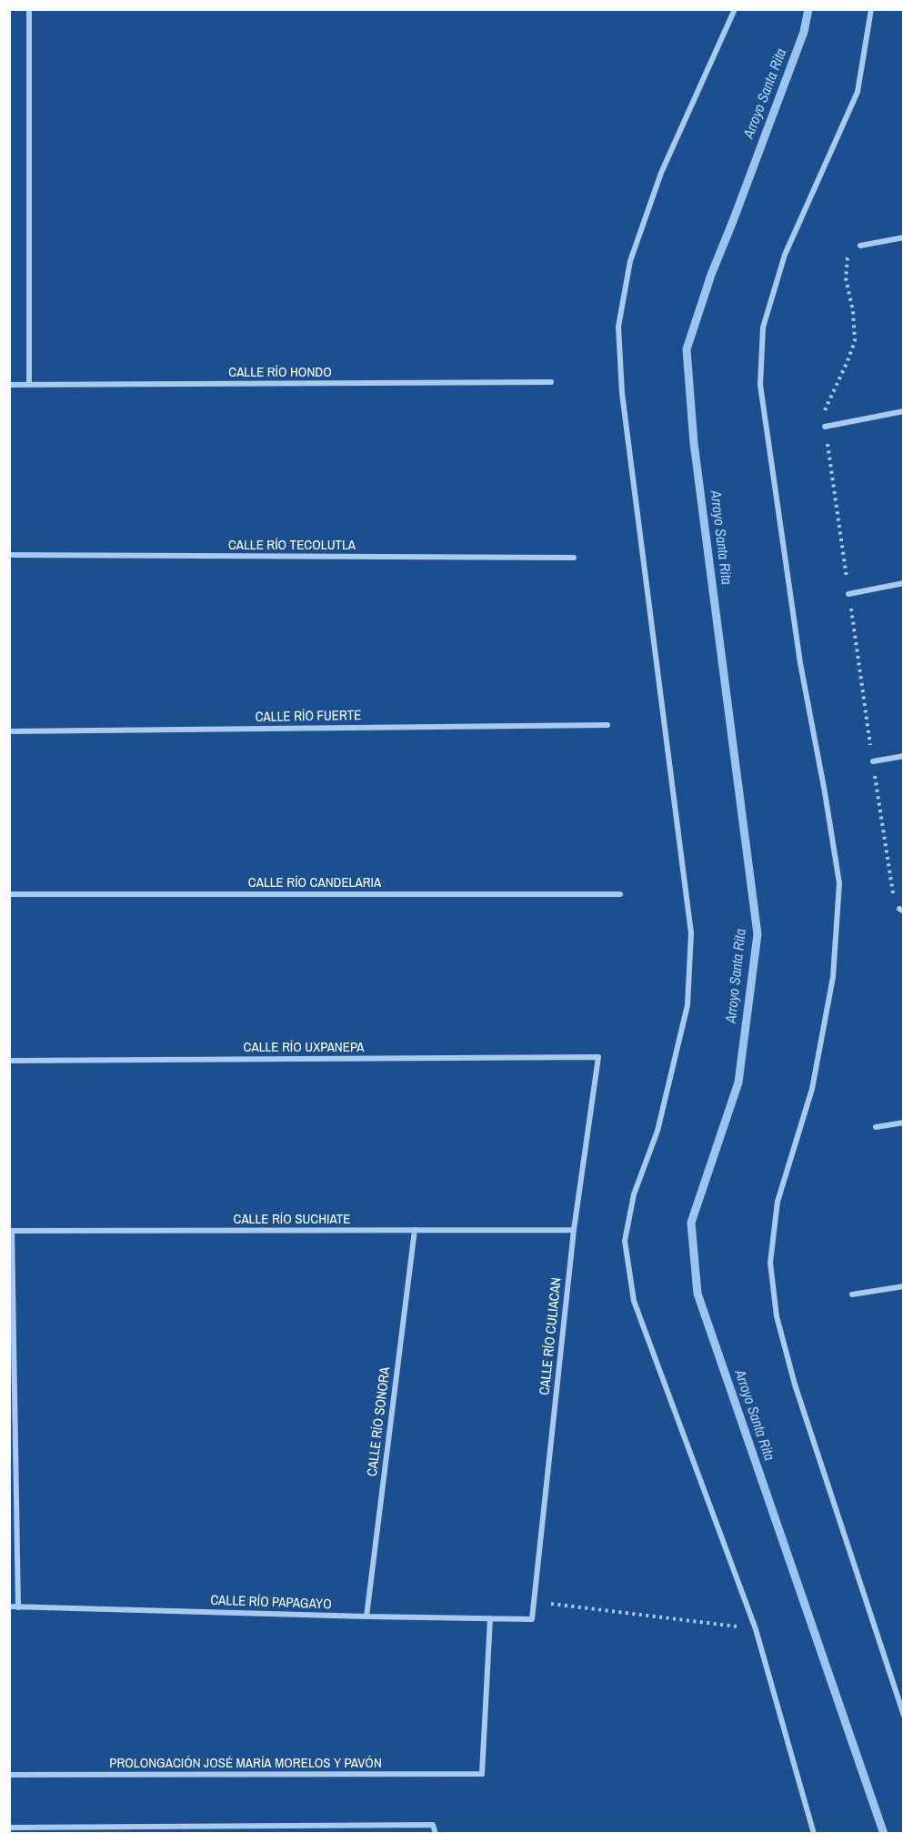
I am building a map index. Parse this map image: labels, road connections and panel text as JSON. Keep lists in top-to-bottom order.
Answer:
{
  "streets": {
    "street": [
      "CALLE RÍO HONDO",
      "CALLE RÍO TECOLUTLA",
      "CALLE RÍO FUERTE",
      "CALLE RÍO CANDELARIA",
      "CALLE RÍO UXPANEPA",
      "CALLE RÍO SUCHIATE",
      "CALLE RÍO CULIACAN",
      "CALLE RÍO SONORA",
      "CALLE RÍO PAPAGAYO",
      "PROLONGACIÓN JOSÉ MARÍA MORELOS Y PAVÓN"
    ]
  },
  "crossings": [
    ["CALLE RÍO UXPANEPA", "CALLE RÍO CULIACAN"],
    ["CALLE RÍO SUCHIATE", "CALLE RÍO CULIACAN"],
    ["CALLE RÍO SUCHIATE", "CALLE RÍO SONORA"],
    ["CALLE RÍO CULIACAN", "CALLE RÍO PAPAGAYO"],
    ["CALLE RÍO SONORA", "CALLE RÍO PAPAGAYO"],
    ["CALLE RÍO PAPAGAYO", "PROLONGACIÓN JOSÉ MARÍA MORELOS Y PAVÓN"]
  ],
  "water": ["Arroyo Santa Rita"]
}
